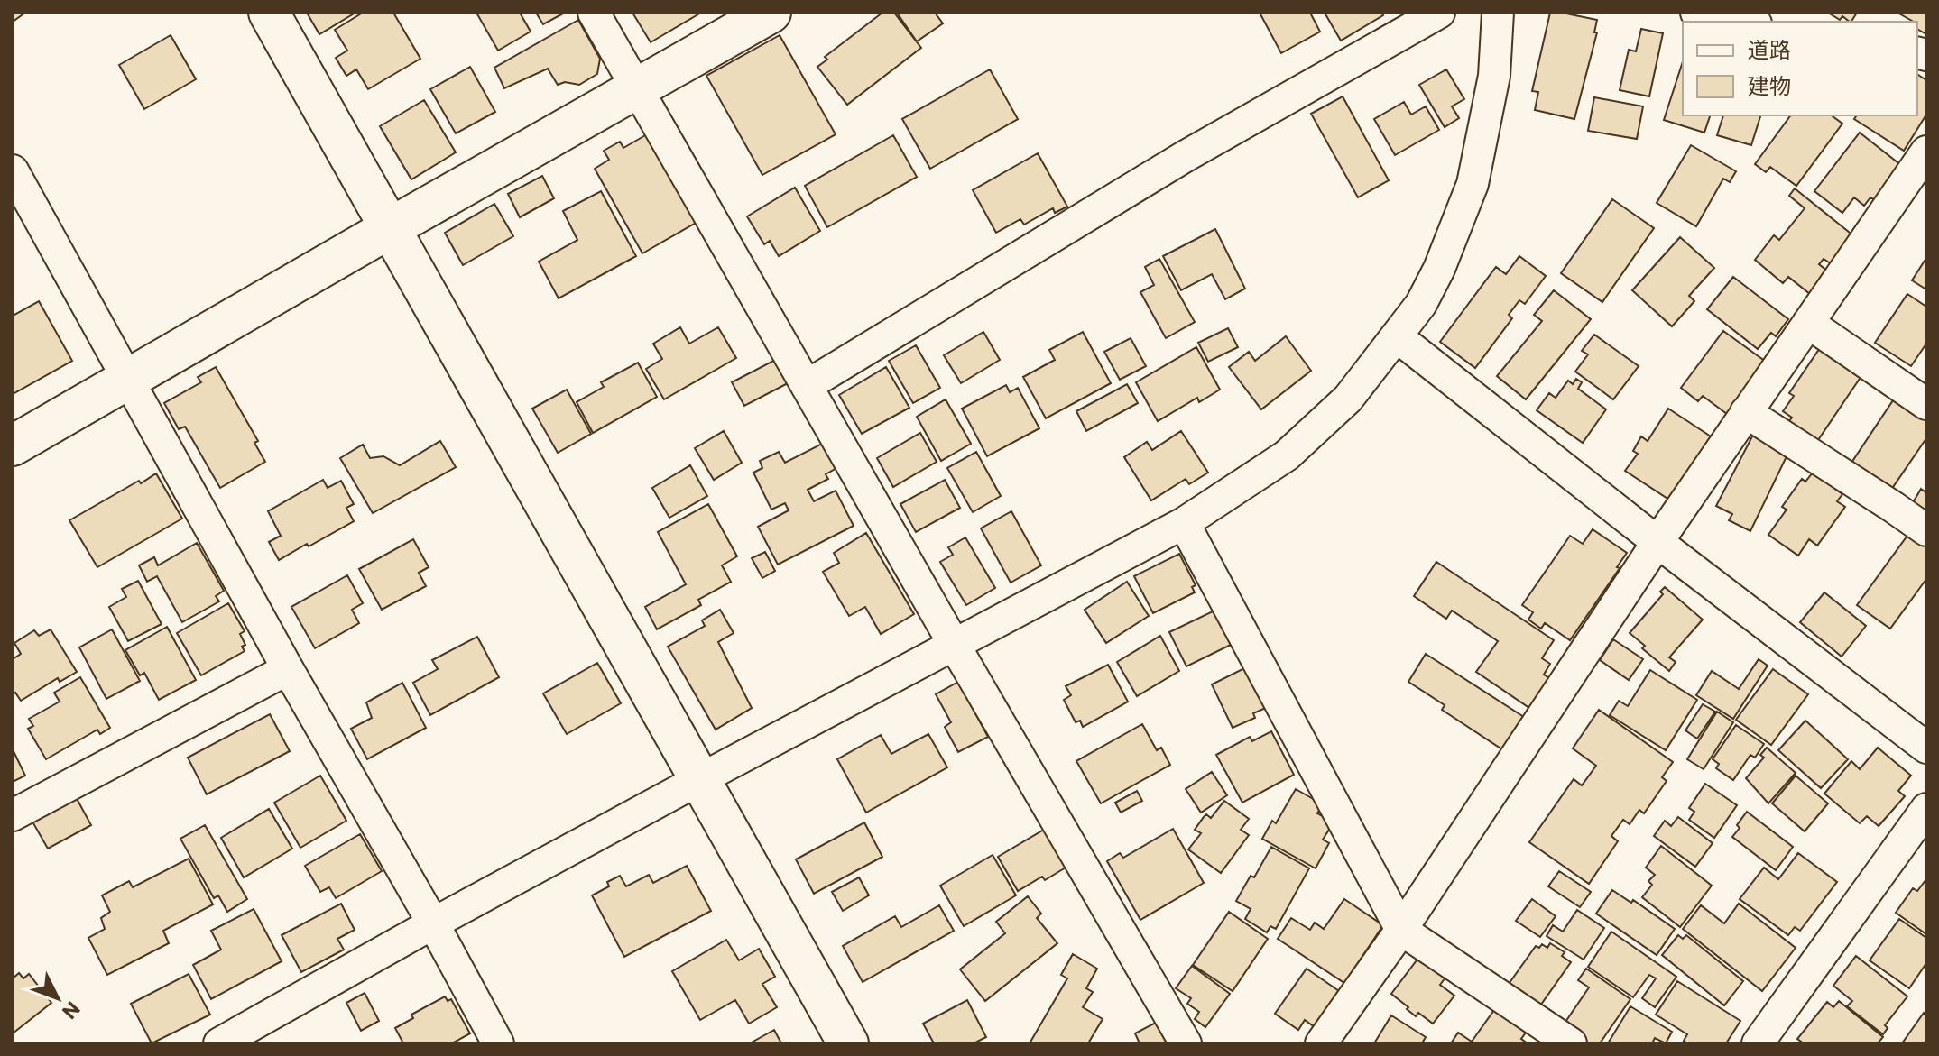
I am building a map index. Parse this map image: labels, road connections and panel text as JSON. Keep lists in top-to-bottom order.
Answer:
{
  "legend": ["道路", "建物"],
  "north": "bottom right"
}
